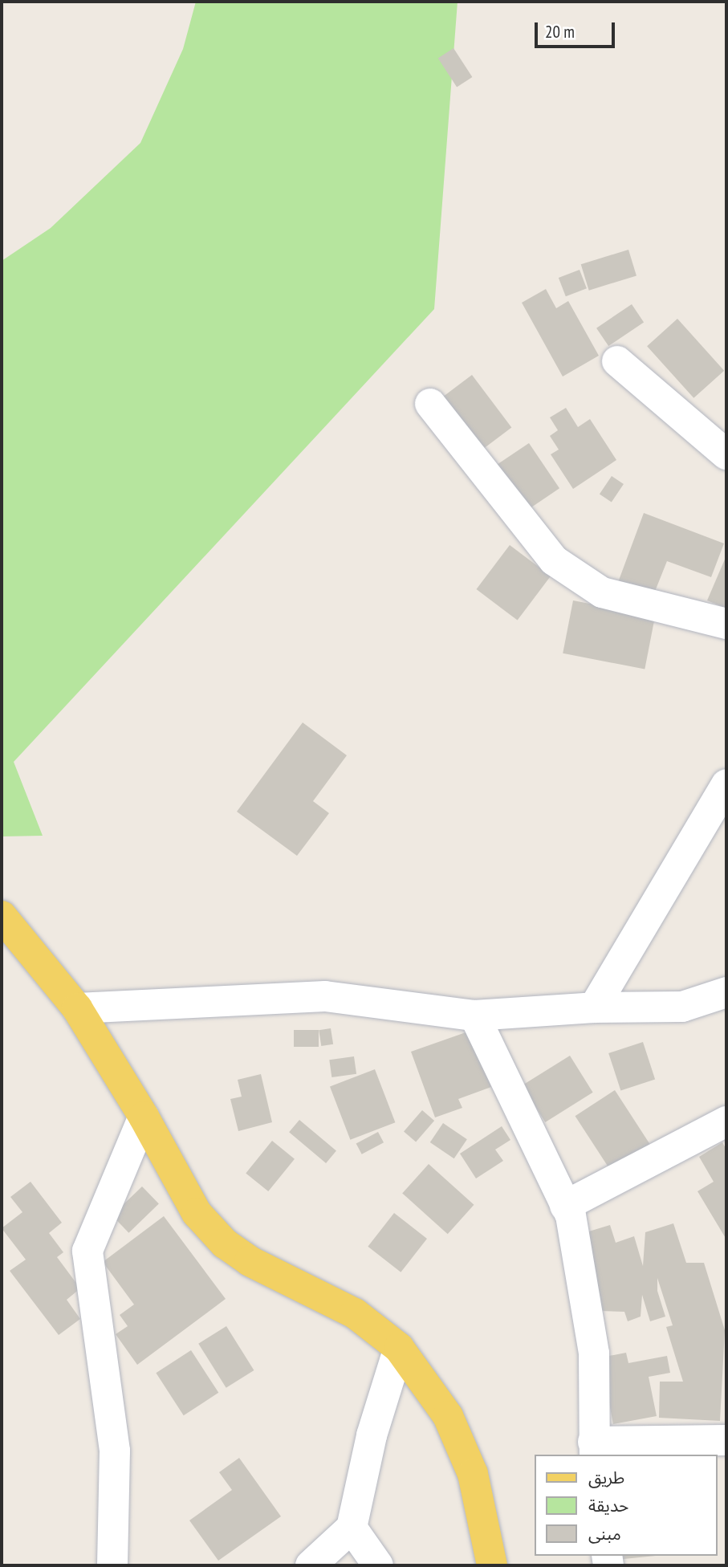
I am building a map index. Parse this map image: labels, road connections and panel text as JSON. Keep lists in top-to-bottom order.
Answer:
{
  "legend": ["طريق", "حديقة", "مبنى"],
  "scale_bar": "20 m"
}
